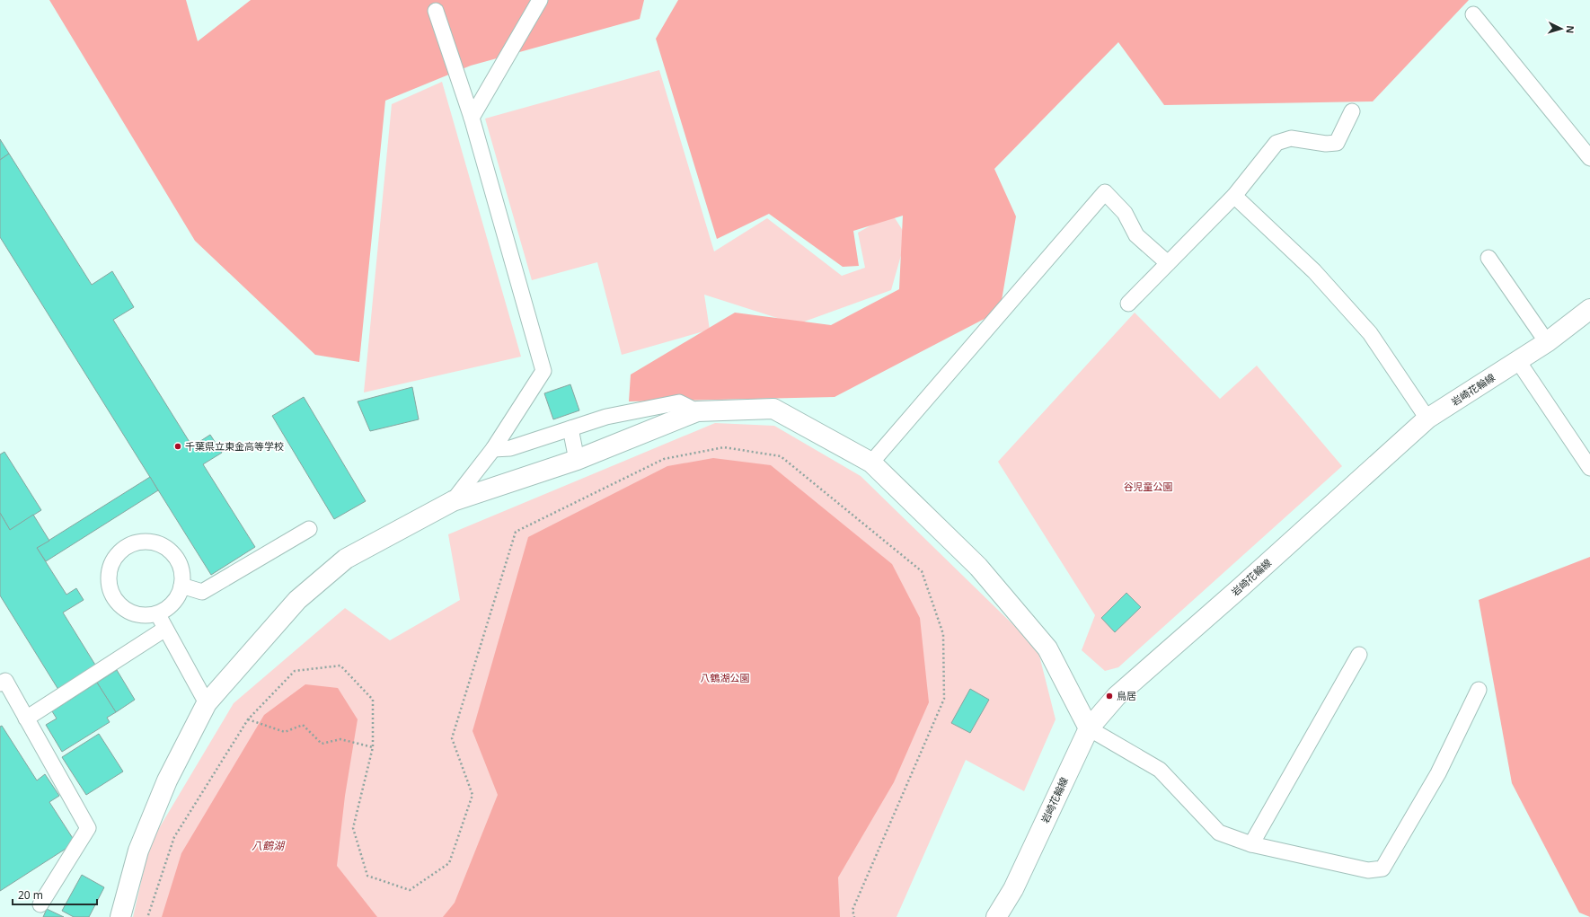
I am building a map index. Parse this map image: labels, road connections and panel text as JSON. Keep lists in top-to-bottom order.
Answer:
{
  "streets": {
    "street": ["岩崎花輪線"]
  },
  "water": ["八鶴湖"],
  "parks": ["谷児童公園", "八鶴湖公園"],
  "places": ["千葉県立東金高等学校", "鳥居"],
  "scale_bar": "20 m",
  "north": "right"
}
